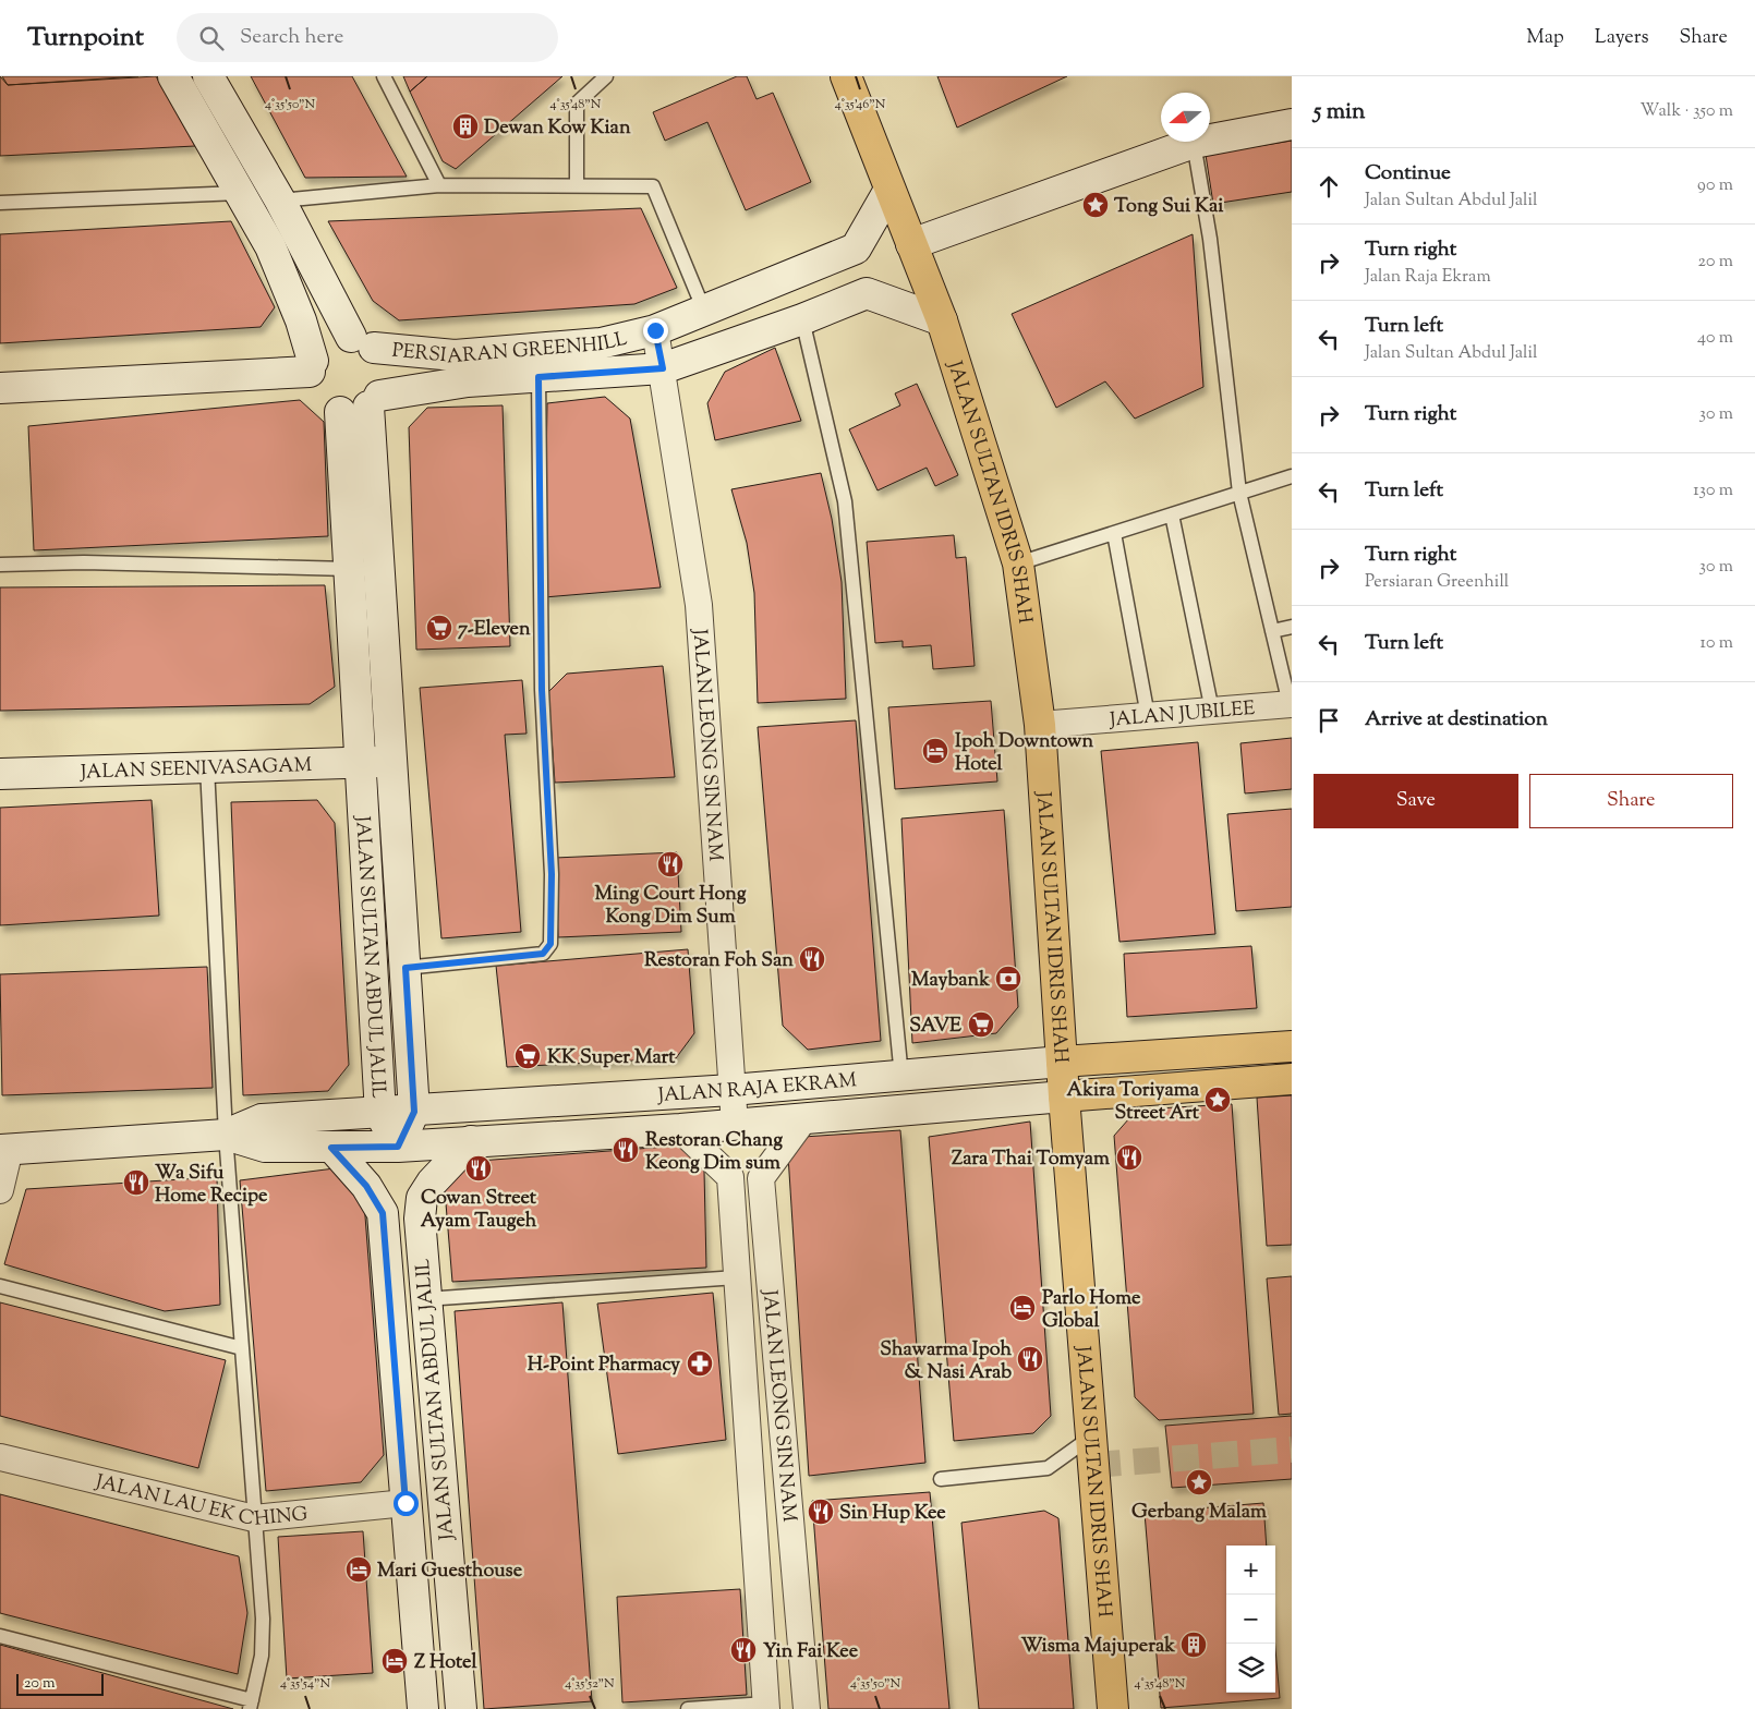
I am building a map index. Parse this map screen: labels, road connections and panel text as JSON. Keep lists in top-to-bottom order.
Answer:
{
  "streets": {
    "main road": ["JALAN SULTAN IDRIS SHAH", "JALAN RAJA EKRAM"],
    "street": [
      "PERSIARAN GREENHILL",
      "JALAN JUBILEE",
      "JALAN LEONG SIN NAM",
      "JALAN SEENIVASAGAM",
      "JALAN SULTAN ABDUL JALIL",
      "JALAN LAU EK CHING"
    ]
  },
  "crossings": [
    ["PERSIARAN GREENHILL", "JALAN SULTAN IDRIS SHAH"],
    ["PERSIARAN GREENHILL", "JALAN LEONG SIN NAM"],
    ["PERSIARAN GREENHILL", "JALAN SULTAN ABDUL JALIL"],
    ["JALAN SULTAN IDRIS SHAH", "JALAN JUBILEE"],
    ["JALAN SULTAN IDRIS SHAH", "JALAN RAJA EKRAM"],
    ["JALAN LEONG SIN NAM", "JALAN RAJA EKRAM"],
    ["JALAN SEENIVASAGAM", "JALAN SULTAN ABDUL JALIL"],
    ["JALAN SULTAN ABDUL JALIL", "JALAN RAJA EKRAM"],
    ["JALAN SULTAN ABDUL JALIL", "JALAN LAU EK CHING"]
  ],
  "places": {
    "building": ["Dewan Kow Kian", "Wisma Majuperak"],
    "place": ["Tong Sui Kai", "Akira Toriyama Street Art", "Gerbang Malam"],
    "supermarket": ["7-Eleven", "SAVE", "KK Super Mart"],
    "hotel": [
      "Ipoh Downtown Hotel",
      "Parlo Home Global",
      "Mari Guesthouse",
      "Z Hotel"
    ],
    "restaurant": [
      "Ming Court Hong Kong Dim Sum",
      "Restoran Foh San",
      "Restoran Chang Keong Dim sum",
      "Zara Thai Tomyam",
      "Cowan Street Ayam Taugeh",
      "Wa Sifu Home Recipe",
      "Shawarma Ipoh & Nasi Arab",
      "Sin Hup Kee",
      "Yin Fai Kee"
    ],
    "bank": ["Maybank"],
    "pharmacy": ["H-Point Pharmacy"]
  },
  "scale_bar": "20 m",
  "north": "left",
  "page": {
    "header": "Turnpoint",
    "search": "Search here",
    "nav": ["Map", "Layers", "Share"],
    "heading": ["5 min", "Walk · 350 m"],
    "list": [
      ["Continue", "Jalan Sultan Abdul Jalil", "90 m"],
      ["Turn right", "Jalan Raja Ekram", "20 m"],
      ["Turn left", "Jalan Sultan Abdul Jalil", "40 m"],
      ["Turn right", "30 m"],
      ["Turn left", "130 m"],
      ["Turn right", "Persiaran Greenhill", "30 m"],
      ["Turn left", "10 m"],
      "Arrive at destination"
    ],
    "buttons": ["Save", "Share"],
    "map_buttons": ["+", "−"],
    "scale": "20 m"
  },
  "coordinates": [
    "4°35'50\"N",
    "4°35'48\"N",
    "4°35'46\"N",
    "4°35'54\"N",
    "4°35'52\"N"
  ]
}
